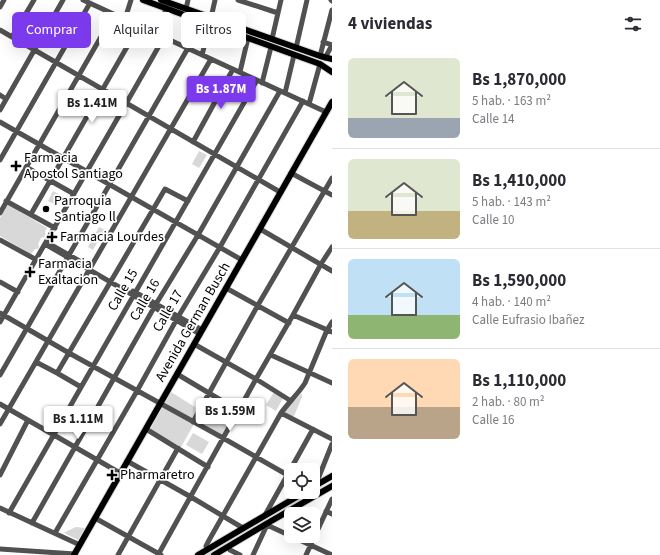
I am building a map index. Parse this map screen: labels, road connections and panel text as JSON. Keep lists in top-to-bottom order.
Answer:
{
  "streets": {
    "main road": ["Avenida German Busch"],
    "street": ["Calle 15", "Calle 16", "Calle 17"]
  },
  "places": {
    "health": [
      "Farmacia Apostol Santiago",
      "Farmacia Lourdes",
      "Farmacia Exaltacion",
      "Pharmaretro"
    ],
    "other": ["Parroquia Santiago ll"]
  },
  "page": {
    "heading": "4 viviendas",
    "chip": ["Comprar", "Alquilar", "Filtros"],
    "list": [
      {
        "name": "Bs 1,870,000",
        "note": "5 hab. · 163 m² · Calle 14"
      },
      {
        "name": "Bs 1,410,000",
        "note": "5 hab. · 143 m² · Calle 10"
      },
      {
        "name": "Bs 1,590,000",
        "note": "4 hab. · 140 m² · Calle Eufrasio Ibañez"
      },
      {
        "name": "Bs 1,110,000",
        "note": "2 hab. · 80 m² · Calle 16"
      }
    ],
    "price": [
      "Bs 1.87M",
      "Bs 1.41M",
      "Bs 1.59M",
      "Bs 1.11M"
    ]
  }
}
